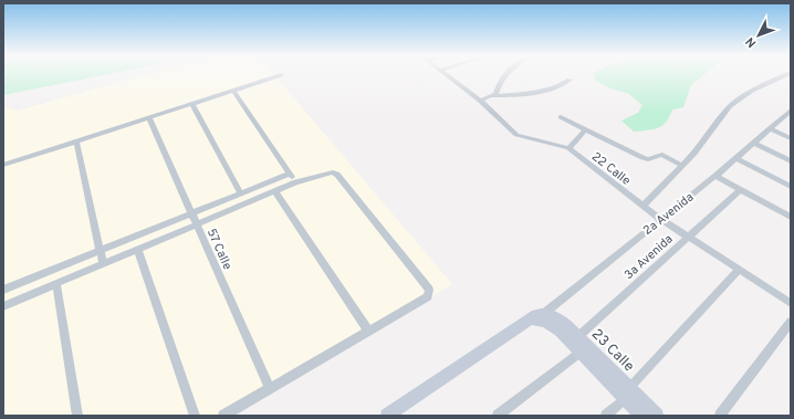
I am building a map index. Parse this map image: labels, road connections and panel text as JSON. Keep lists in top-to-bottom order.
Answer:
{
  "streets": {
    "main road": ["2a Avenida", "23 Calle"],
    "street": ["22 Calle", "57 Calle", "3a Avenida"]
  },
  "crossings": [
    ["22 Calle", "2a Avenida"],
    ["22 Calle", "3a Avenida"],
    ["2a Avenida", "23 Calle"],
    ["3a Avenida", "23 Calle"]
  ],
  "north": "bottom left"
}
